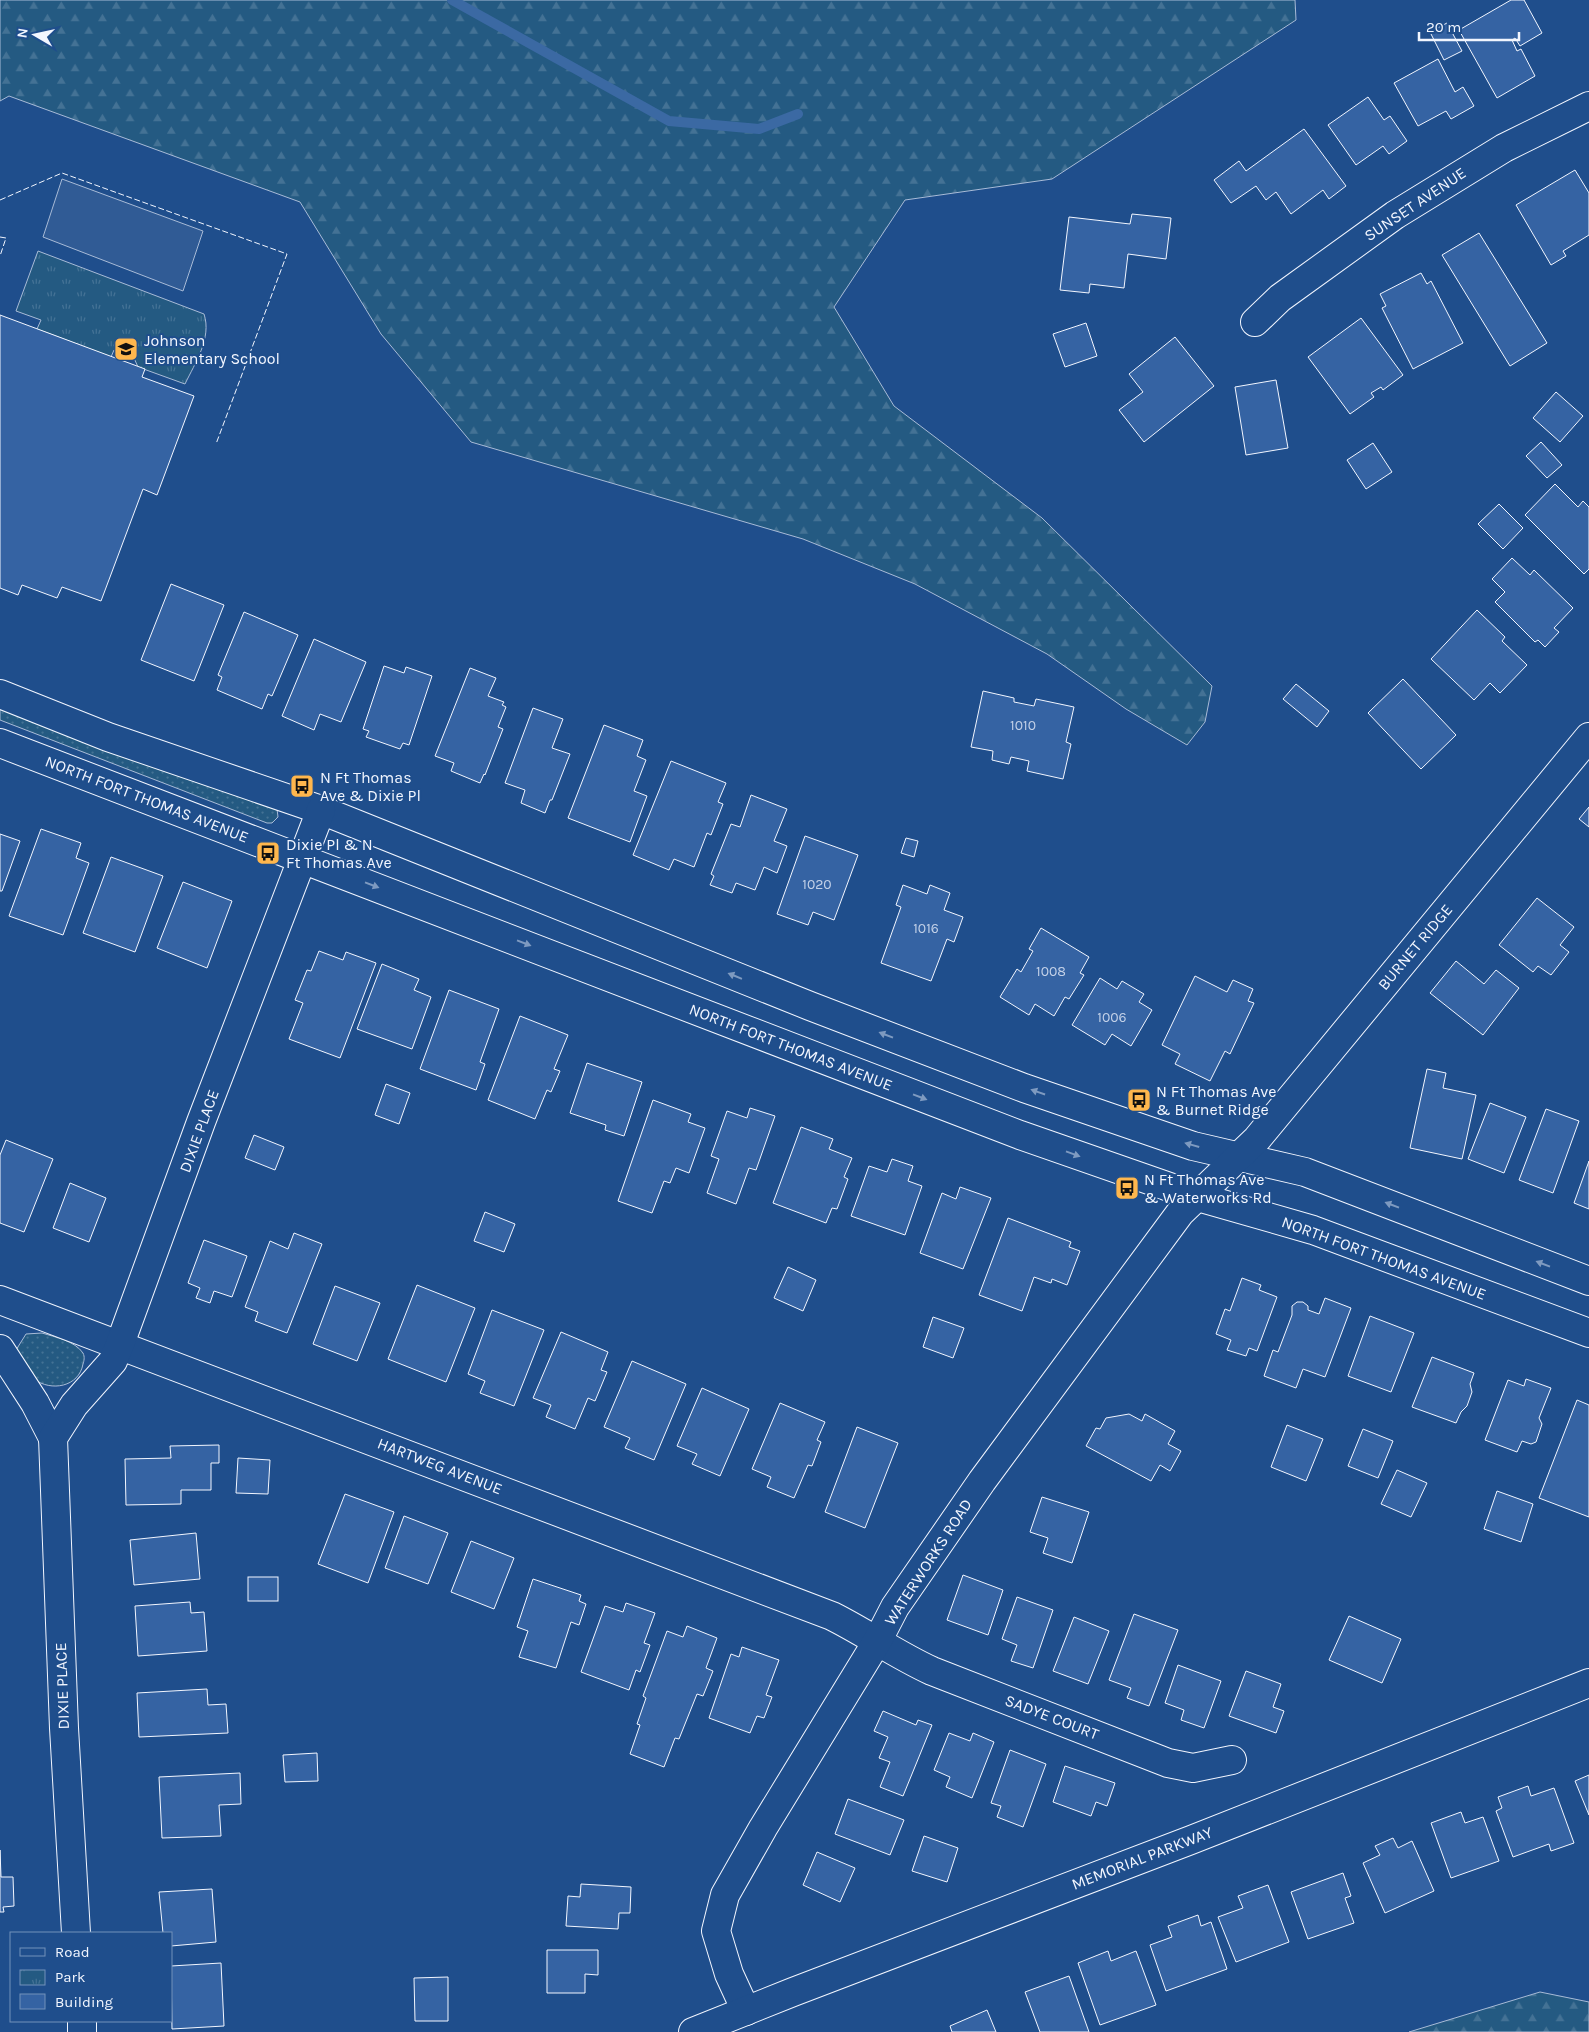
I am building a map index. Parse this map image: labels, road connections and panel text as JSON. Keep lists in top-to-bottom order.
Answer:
{
  "streets": {
    "street": [
      "SUNSET AVENUE",
      "NORTH FORT THOMAS AVENUE",
      "BURNET RIDGE",
      "DIXIE PLACE",
      "HARTWEG AVENUE",
      "WATERWORKS ROAD",
      "SADYE COURT",
      "MEMORIAL PARKWAY"
    ]
  },
  "crossings": [
    ["NORTH FORT THOMAS AVENUE", "DIXIE PLACE"],
    ["NORTH FORT THOMAS AVENUE", "WATERWORKS ROAD"],
    ["BURNET RIDGE", "WATERWORKS ROAD"],
    ["DIXIE PLACE", "HARTWEG AVENUE"],
    ["HARTWEG AVENUE", "WATERWORKS ROAD"],
    ["HARTWEG AVENUE", "SADYE COURT"],
    ["WATERWORKS ROAD", "SADYE COURT"],
    ["WATERWORKS ROAD", "MEMORIAL PARKWAY"]
  ],
  "places": {
    "school or university": ["Johnson Elementary School"],
    "bus stop": [
      "N Ft Thomas Ave & Dixie Pl",
      "Dixie Pl & N Ft Thomas Ave",
      "N Ft Thomas Ave & Burnet Ridge",
      "N Ft Thomas Ave & Waterworks Rd"
    ]
  },
  "house_numbers": [
    "1010",
    "1020",
    "1016",
    "1008",
    "1006"
  ],
  "legend": ["Road", "Park", "Building"],
  "scale_bar": "20 m",
  "north": "left"
}
